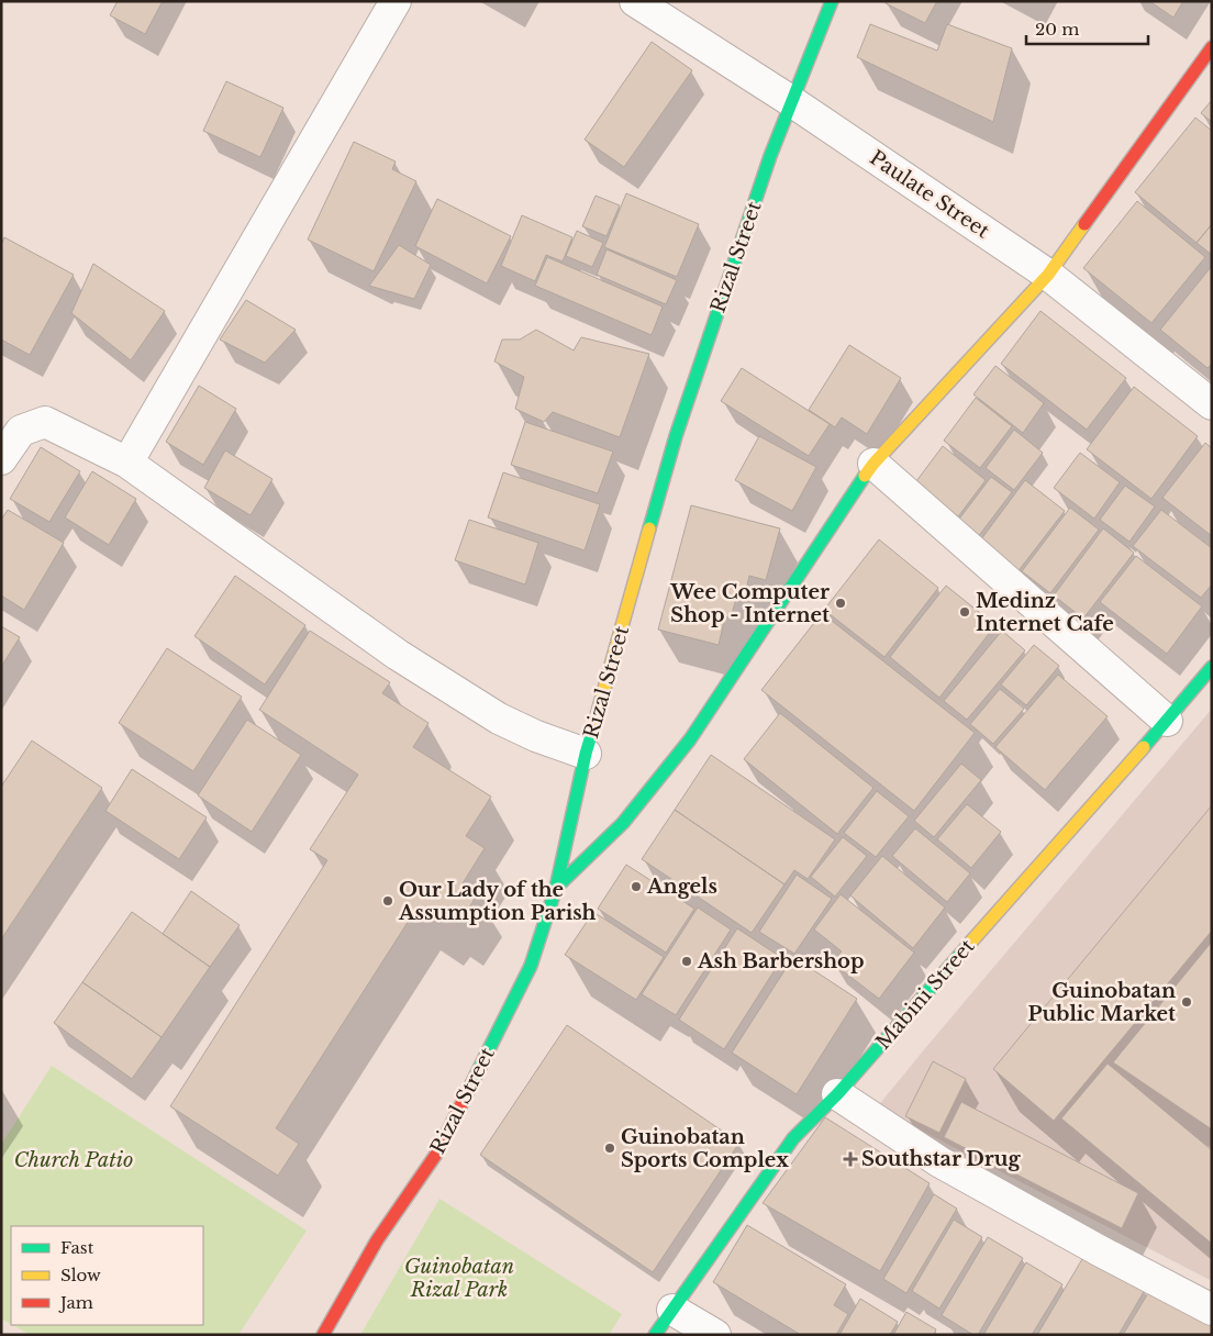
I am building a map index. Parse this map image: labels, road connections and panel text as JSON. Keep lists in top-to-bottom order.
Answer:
{
  "streets": {
    "street": ["Paulate Street", "Rizal Street", "Mabini Street"]
  },
  "crossings": [
    ["Paulate Street", "Rizal Street"]
  ],
  "parks": ["Church Patio", "Guinobatan Rizal Park"],
  "places": {
    "other": [
      "Wee Computer Shop - Internet",
      "Medinz Internet Cafe",
      "Angels",
      "Our Lady of the Assumption Parish",
      "Ash Barbershop",
      "Guinobatan Public Market",
      "Guinobatan Sports Complex"
    ],
    "health": ["Southstar Drug"]
  },
  "legend": ["Fast", "Slow", "Jam"],
  "scale_bar": "20 m"
}
